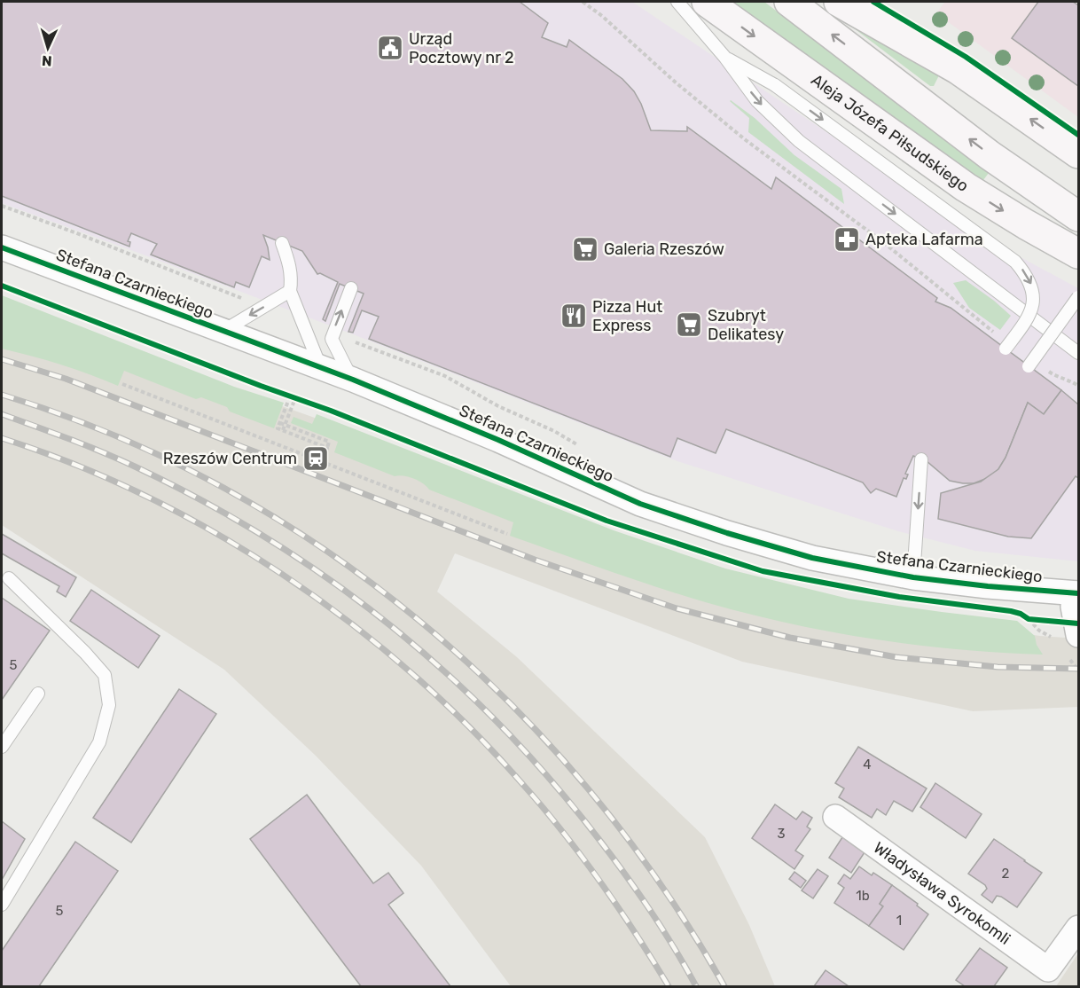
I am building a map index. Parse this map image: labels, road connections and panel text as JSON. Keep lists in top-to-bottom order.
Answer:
{
  "streets": {
    "main road": ["Aleja Józefa Piłsudskiego"],
    "street": ["Stefana Czarnieckiego", "Władysława Syrokomli"]
  },
  "places": {
    "public building": ["Urząd Pocztowy nr 2"],
    "pharmacy": ["Apteka Lafarma"],
    "supermarket": ["Galeria Rzeszów", "Szubryt Delikatesy"],
    "restaurant": ["Pizza Hut Express"],
    "station": ["Rzeszów Centrum"]
  },
  "house_numbers": [
    "5",
    "4",
    "3",
    "2",
    "1b",
    "5",
    "1"
  ],
  "north": "bottom"
}
